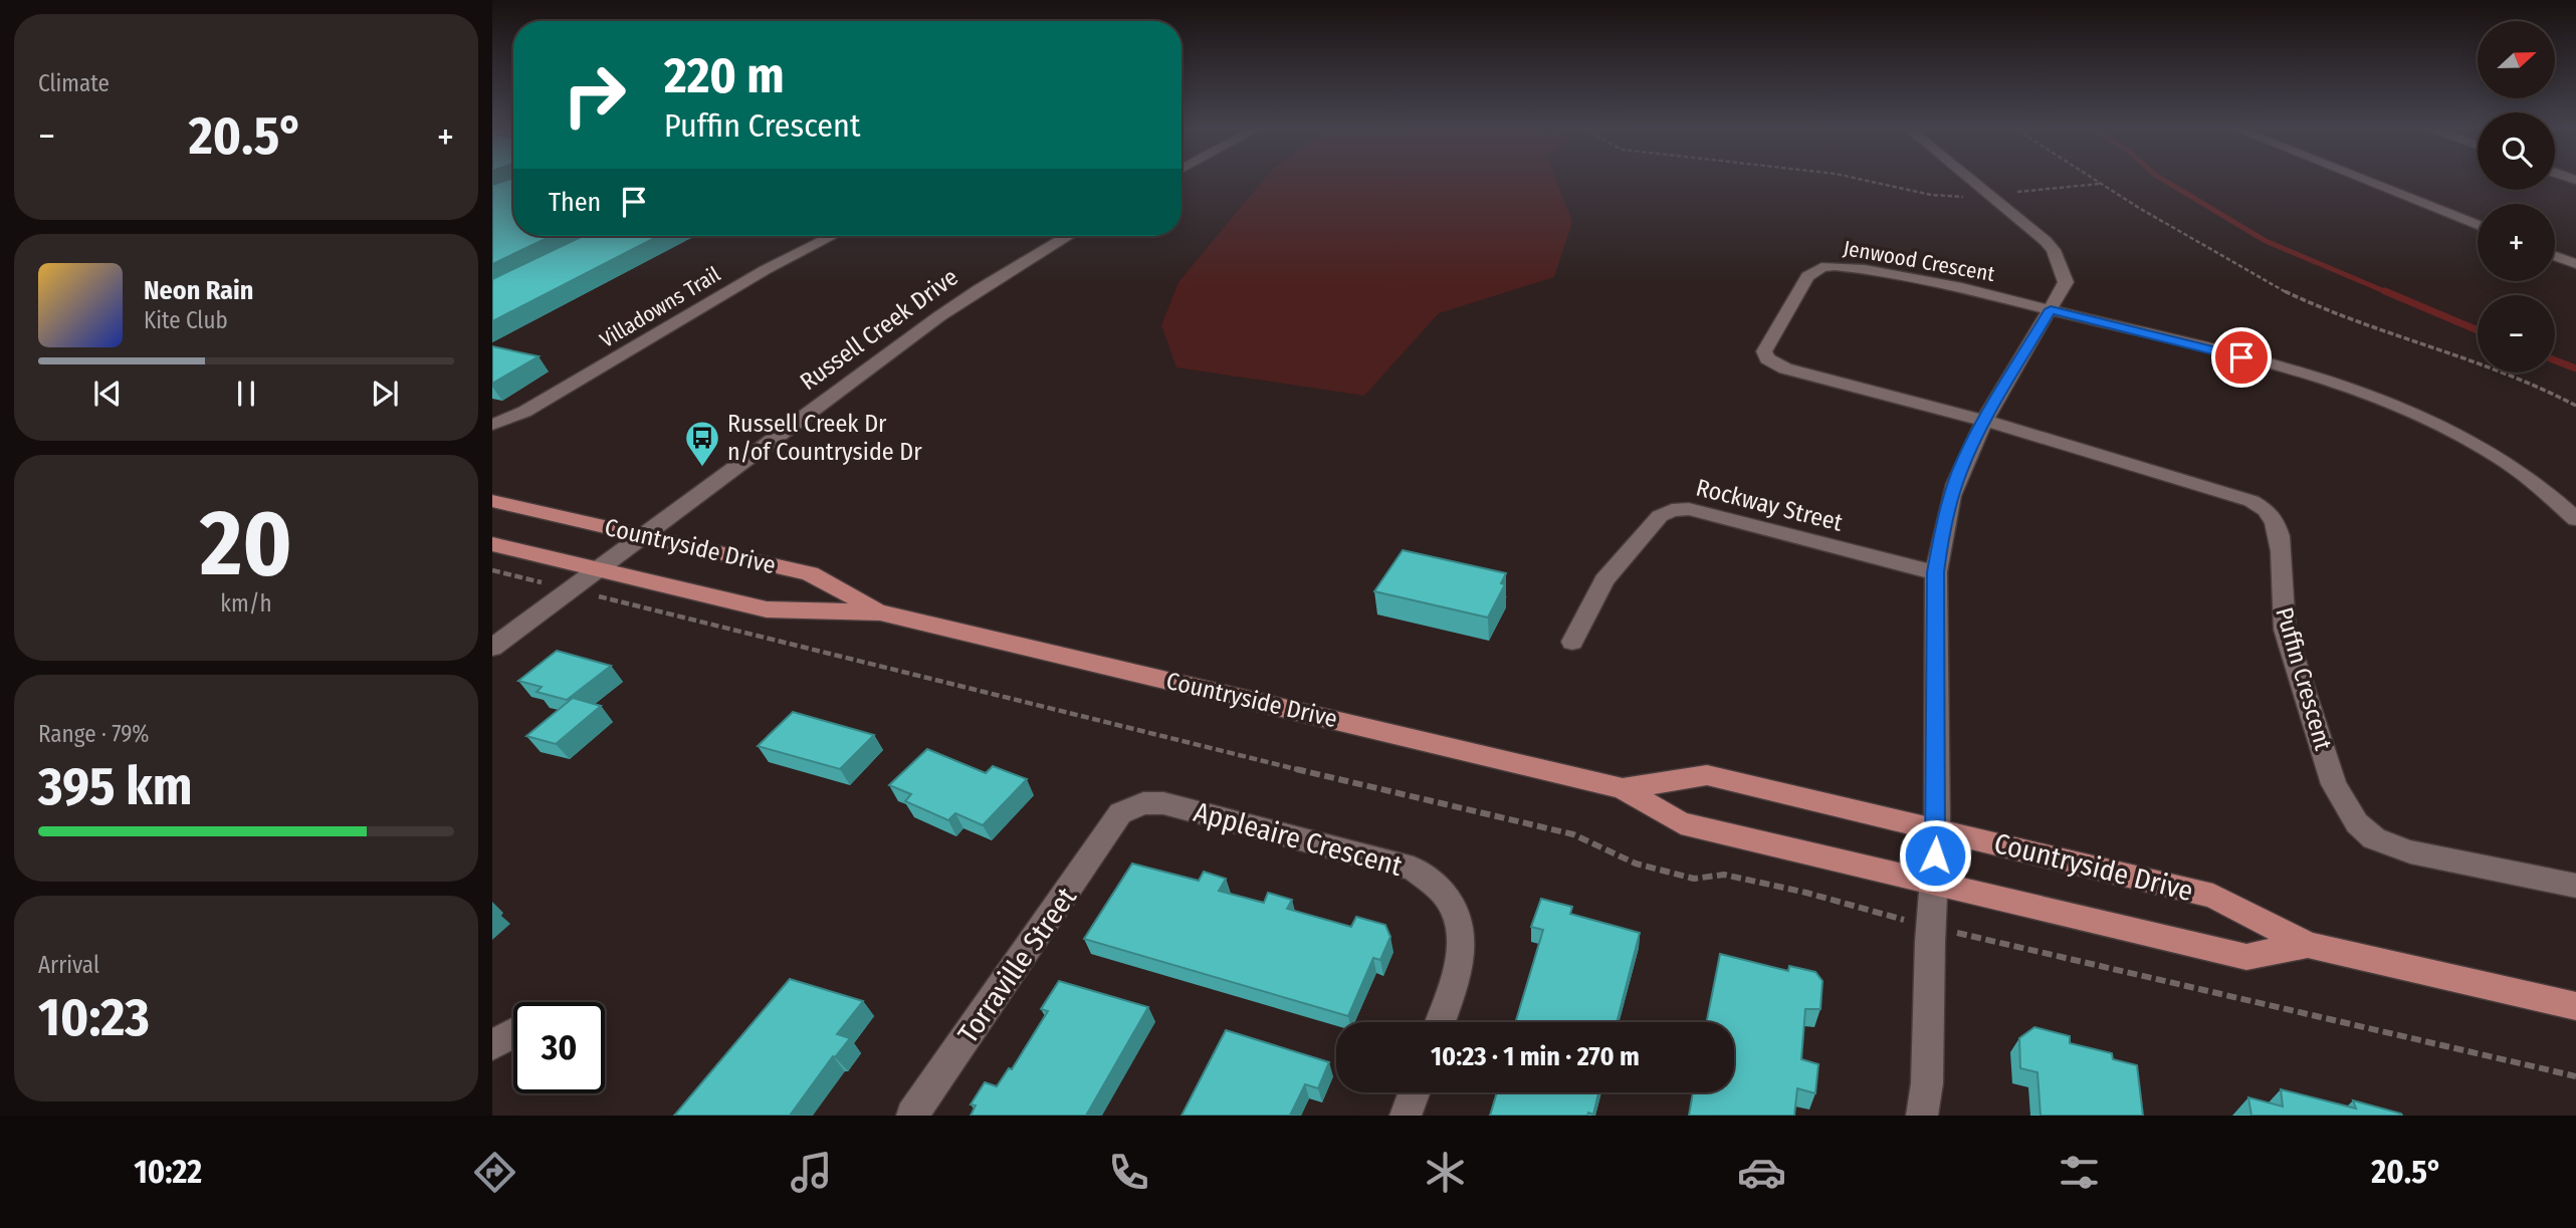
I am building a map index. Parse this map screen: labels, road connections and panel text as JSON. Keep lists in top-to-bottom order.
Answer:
{
  "streets": {
    "main road": ["Countryside Drive"],
    "street": [
      "Jenwood Crescent",
      "Villadowns Trail",
      "Russell Creek Drive",
      "Rockway Street",
      "Puffin Crescent",
      "Appleaire Crescent",
      "Torraville Street"
    ]
  },
  "crossings": [
    ["Jenwood Crescent", "Puffin Crescent"],
    ["Russell Creek Drive", "Countryside Drive"],
    ["Appleaire Crescent", "Torraville Street"]
  ],
  "places": {
    "bus stop": ["Russell Creek Dr n/of Countryside Dr"]
  },
  "north": "right",
  "page": {
    "tile": [
      "Climate",
      ["20", "km/h"],
      ["Range · 79%", "395 km"],
      ["Arrival", "10:23"]
    ],
    "map_buttons": ["+", "−"],
    "turn": ["220 m", "Puffin Crescent"],
    "heat": ["−", "20.5°", "+"],
    "then": "Then",
    "song": ["Neon Rain", "Kite Club"],
    "limit": "30",
    "trip": "10:23 · 1 min · 270 m",
    "tabs": ["10:22", "20.5°"]
  }
}
